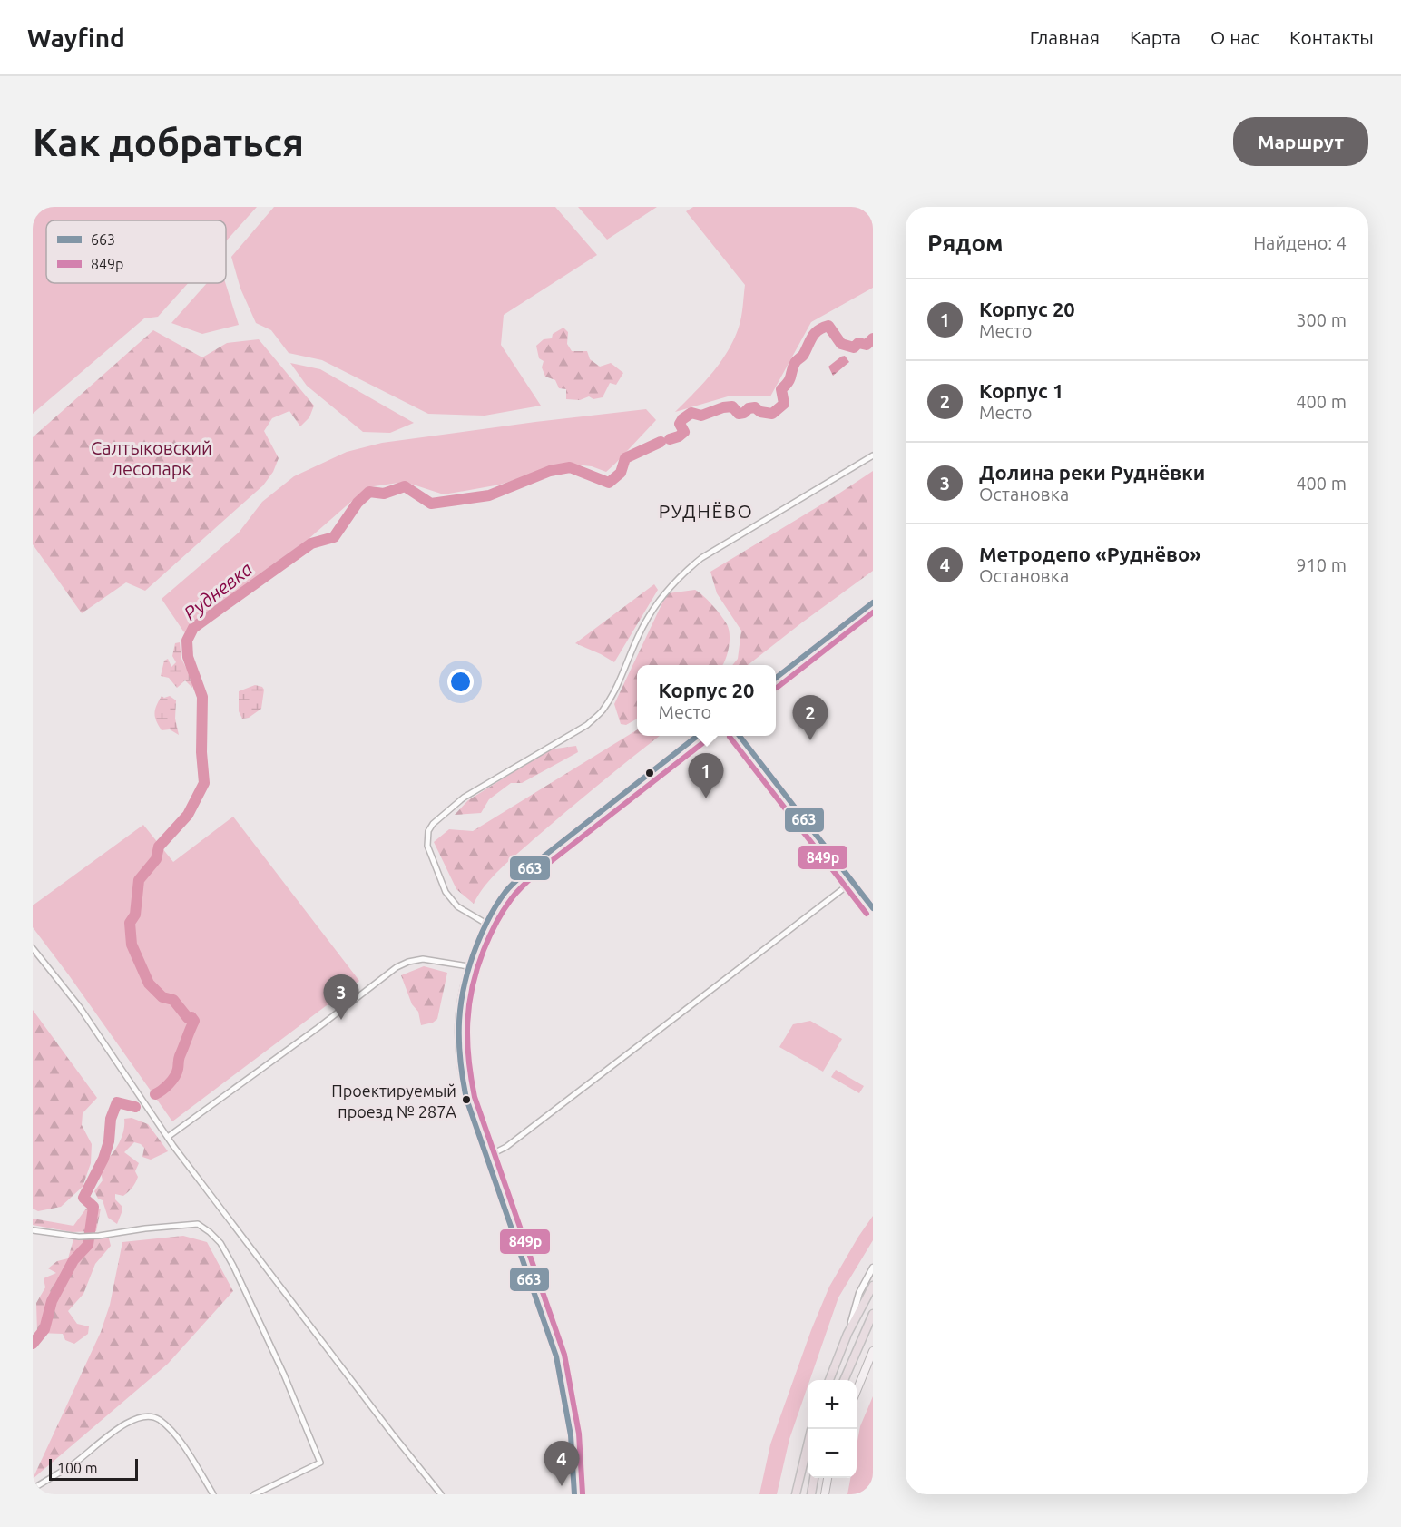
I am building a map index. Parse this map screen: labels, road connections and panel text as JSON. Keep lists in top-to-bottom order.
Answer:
{
  "districts": ["РУДНЁВО"],
  "water": ["Рудневка"],
  "parks": ["Салтыковский лесопарк"],
  "places": ["Проектируемый проезд № 287А"],
  "lines": ["transit line 663", "transit line 849р"],
  "legend": ["663", "849р"],
  "scale_bar": "100 m",
  "page": {
    "header": "Wayfind",
    "nav": [
      "Главная",
      "Карта",
      "О нас",
      "Контакты"
    ],
    "buttons": "Маршрут",
    "title": "Как добраться",
    "heading": ["Рядом", "Найдено: 4"],
    "list": [
      {
        "mark": "1",
        "name": "Корпус 20",
        "note": "Место",
        "value": "300 m"
      },
      {
        "mark": "2",
        "name": "Корпус 1",
        "note": "Место",
        "value": "400 m"
      },
      {
        "mark": "3",
        "name": "Долина реки Руднёвки",
        "note": "Остановка",
        "value": "400 m"
      },
      {
        "mark": "4",
        "name": "Метродепо «Руднёво»",
        "note": "Остановка",
        "value": "910 m"
      }
    ],
    "popup": ["Корпус 20", "Место"],
    "pins": [
      "2",
      "1",
      "3",
      "4"
    ],
    "map_buttons": ["+", "−"],
    "scale": "100 m"
  }
}
